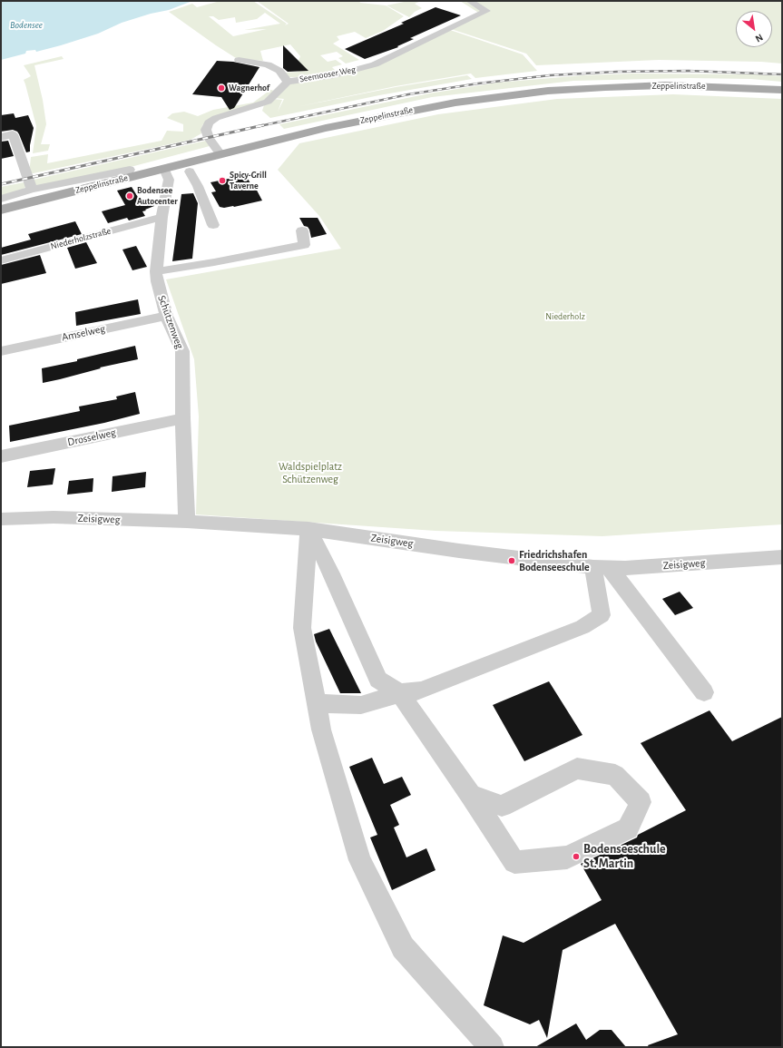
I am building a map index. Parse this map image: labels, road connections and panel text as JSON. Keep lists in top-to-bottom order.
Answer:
{
  "streets": {
    "main road": ["Zeppelinstraße"],
    "street": [
      "Seemooser Weg",
      "Niederholzstraße",
      "Schützenweg",
      "Amselweg",
      "Drosselweg",
      "Zeisigweg"
    ]
  },
  "crossings": [
    ["Seemooser Weg", "Zeppelinstraße"],
    ["Zeppelinstraße", "Schützenweg"],
    ["Niederholzstraße", "Schützenweg"],
    ["Schützenweg", "Amselweg"],
    ["Schützenweg", "Drosselweg"],
    ["Schützenweg", "Zeisigweg"]
  ],
  "water": ["Bodensee"],
  "parks": ["Niederholz", "Waldspielplatz Schützenweg"],
  "places": [
    "Wagnerhof",
    "Spicy-Grill Taverne",
    "Bodensee Autocenter",
    "Friedrichshafen Bodenseeschule",
    "Bodenseeschule St. Martin"
  ],
  "north": "bottom right"
}
